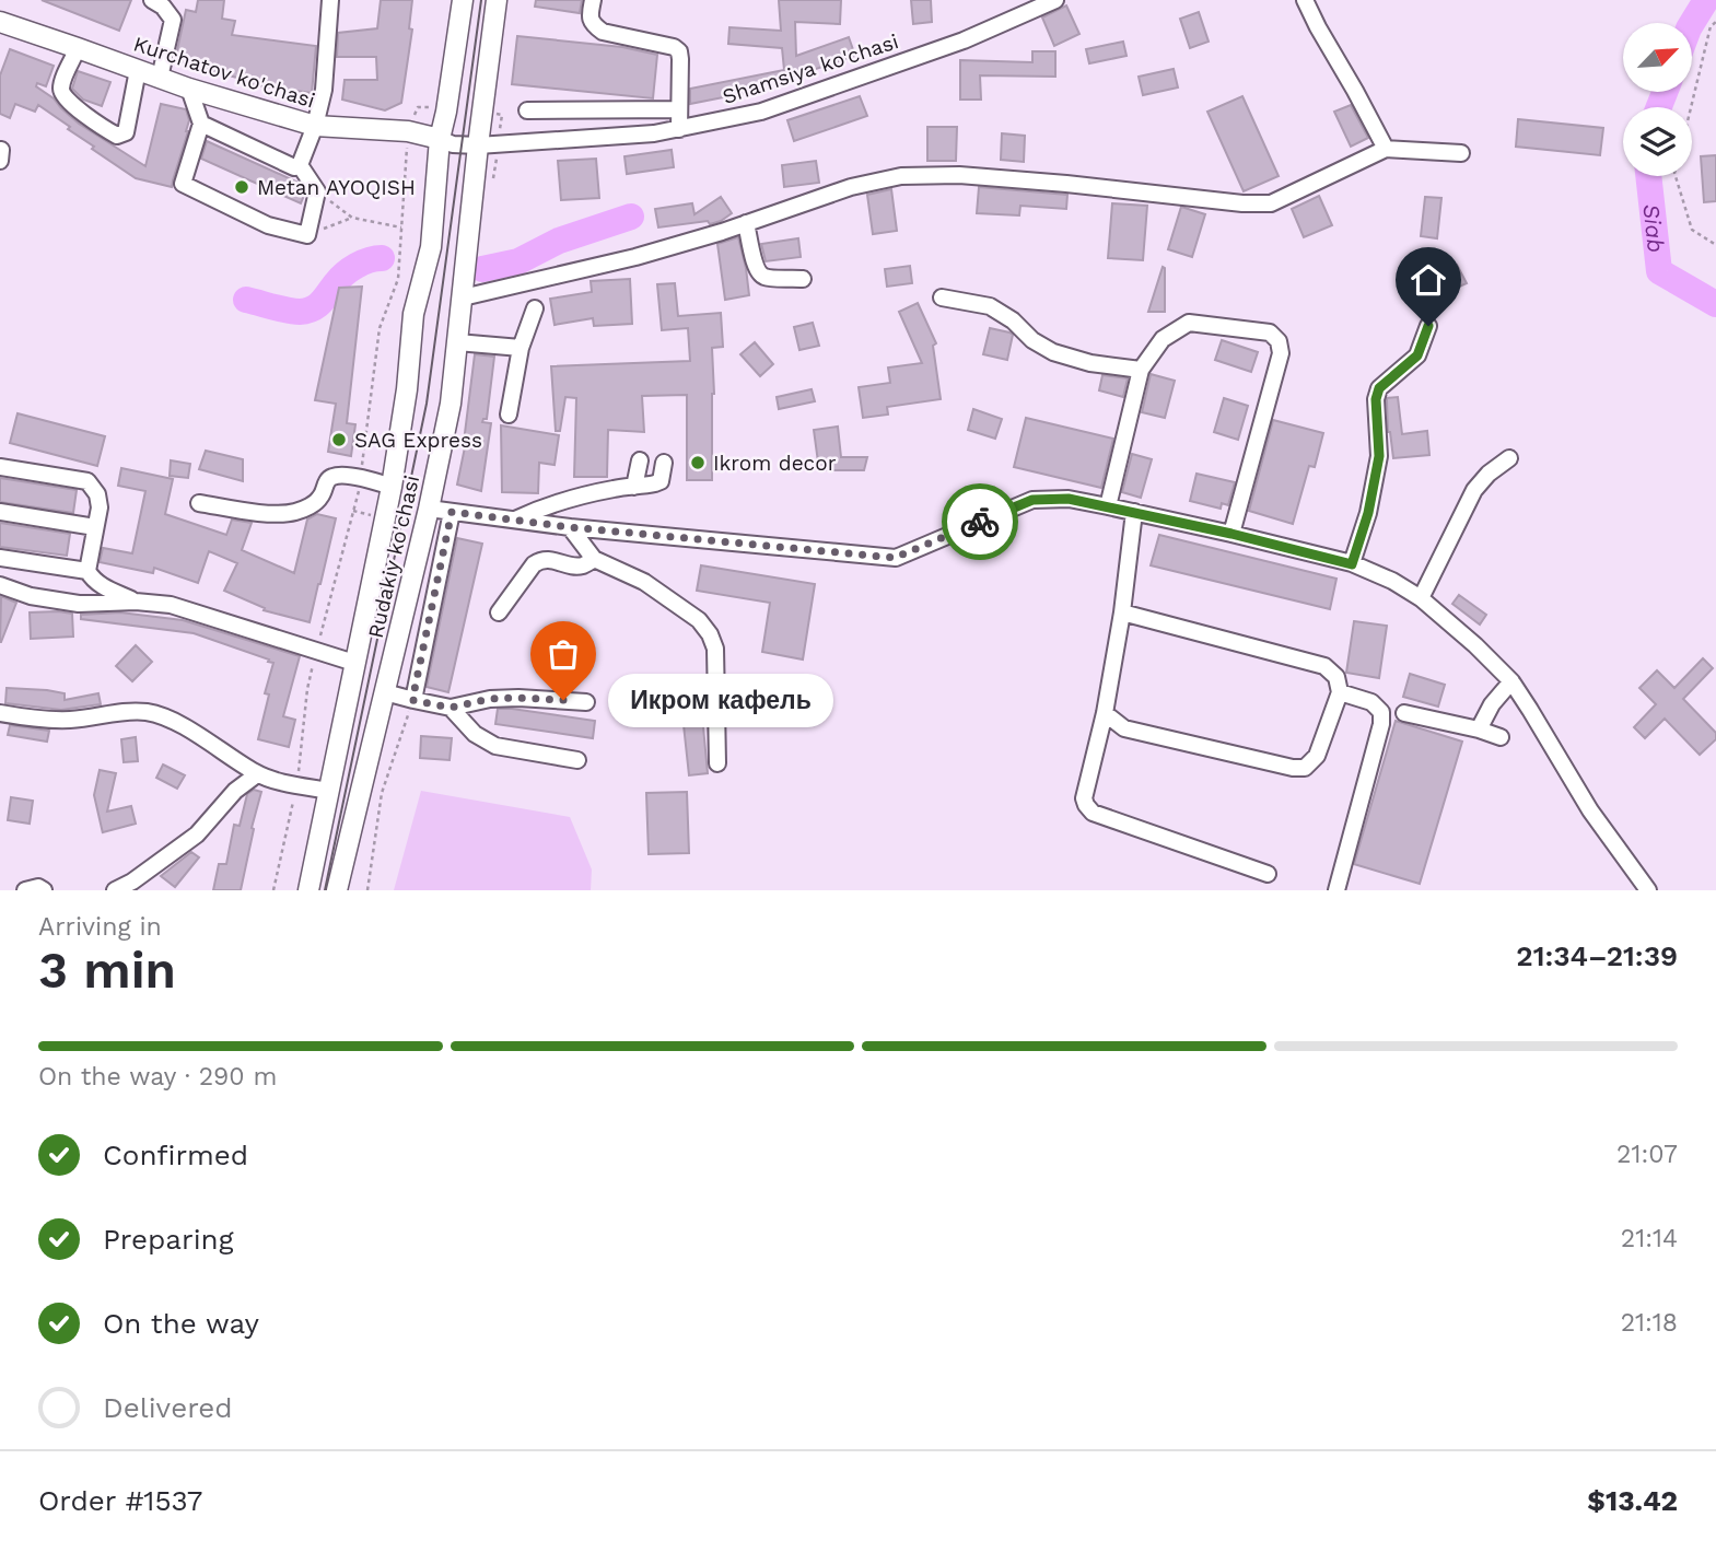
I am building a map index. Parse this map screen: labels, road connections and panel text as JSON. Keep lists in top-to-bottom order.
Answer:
{
  "streets": {
    "main road": ["Kurchatov ko'chasi", "Rudakiy ko'chasi"],
    "street": ["Shamsiya ko'chasi"]
  },
  "crossings": [
    ["Shamsiya ko'chasi", "Kurchatov ko'chasi"],
    ["Shamsiya ko'chasi", "Rudakiy ko'chasi"],
    ["Kurchatov ko'chasi", "Rudakiy ko'chasi"]
  ],
  "water": ["Siab"],
  "places": [
    "Metan AYOQISH",
    "SAG Express",
    "Ikrom decor",
    "Икром кафель"
  ],
  "north": "top right",
  "page": {
    "bubble": "Икром кафель",
    "heading": ["3 min", "Arriving in", "21:34–21:39"],
    "panel": ["Order #1537", "$13.42"],
    "bar": "On the way · 290 m",
    "list": [
      ["Confirmed", "21:07"],
      ["Preparing", "21:14"],
      ["On the way", "21:18"],
      "Delivered"
    ]
  }
}
